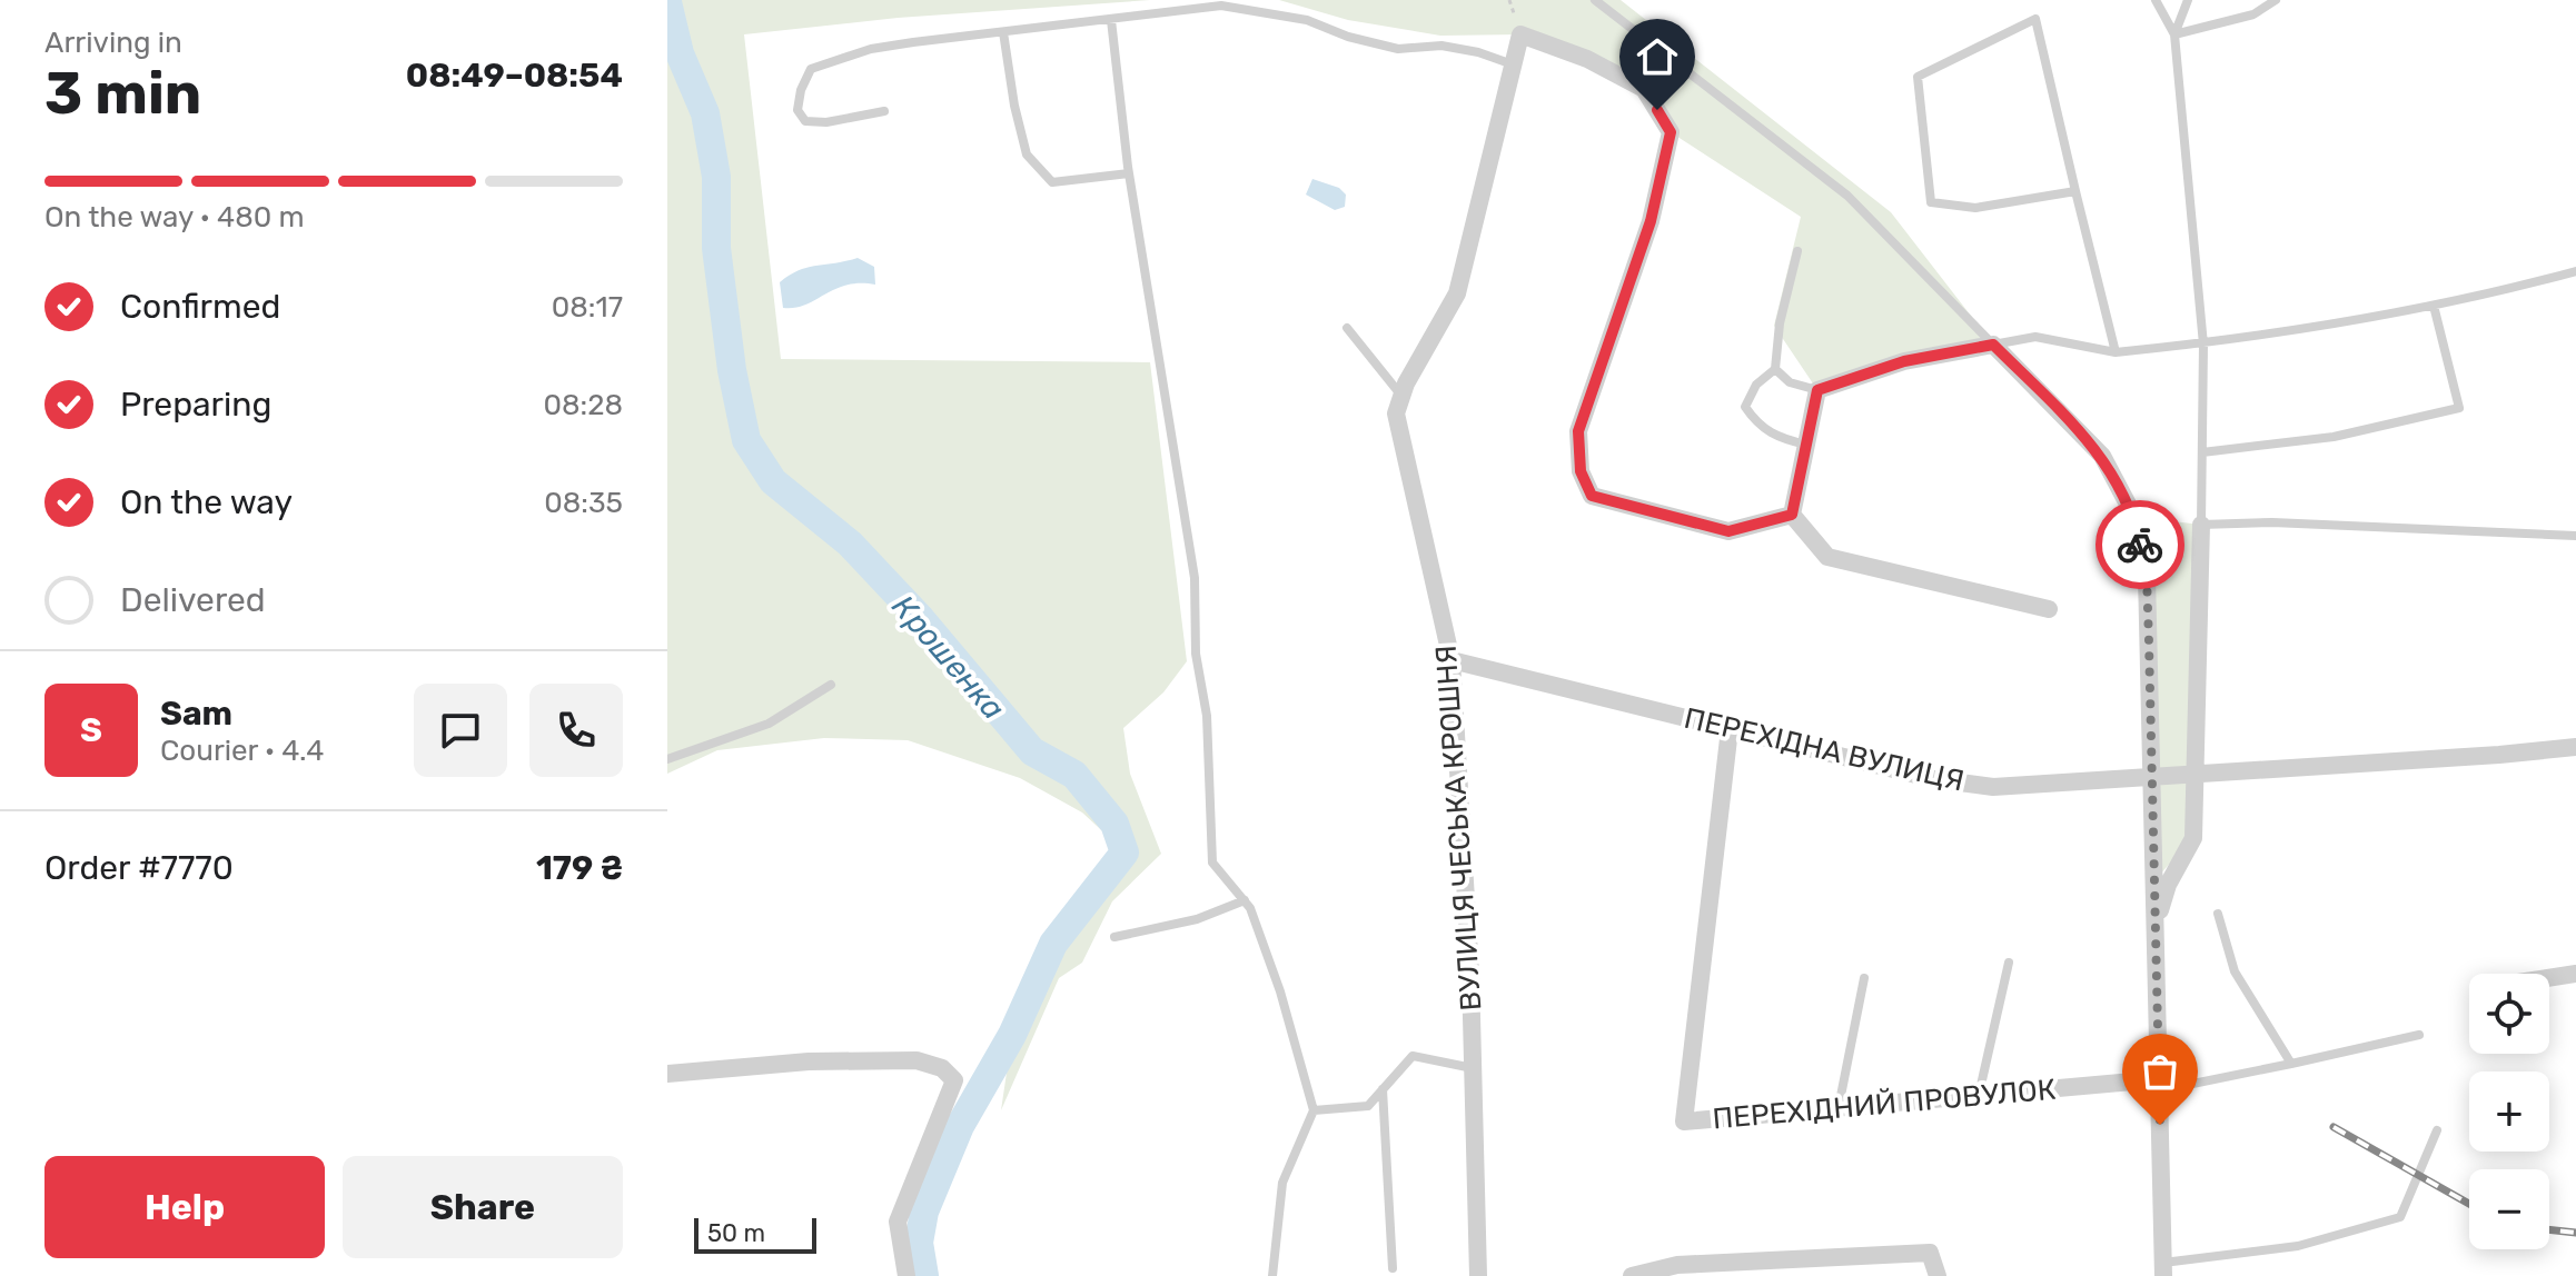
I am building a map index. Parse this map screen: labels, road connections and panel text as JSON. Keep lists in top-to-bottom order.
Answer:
{
  "streets": {
    "street": ["ПЕРЕХІДНА ВУЛИЦЯ", "ВУЛИЦЯ ЧЕСЬКА КРОШНЯ", "ПЕРЕХІДНИЙ ПРОВУЛОК"]
  },
  "crossings": [
    ["ПЕРЕХІДНА ВУЛИЦЯ", "ВУЛИЦЯ ЧЕСЬКА КРОШНЯ"],
    ["ПЕРЕХІДНА ВУЛИЦЯ", "ПЕРЕХІДНИЙ ПРОВУЛОК"]
  ],
  "water": ["Крошенка"],
  "scale_bar": "50 m",
  "page": {
    "heading": ["3 min", "Arriving in", "08:49–08:54"],
    "panel": [
      "Sam",
      "Courier · 4.4",
      "Order #7770",
      "179 ₴"
    ],
    "bar": "On the way · 480 m",
    "list": [
      ["Confirmed", "08:17"],
      ["Preparing", "08:28"],
      ["On the way", "08:35"],
      "Delivered"
    ],
    "round": "S",
    "map_buttons": ["+", "−"],
    "buttons": ["Help", "Share"],
    "scale": "50 m"
  }
}
